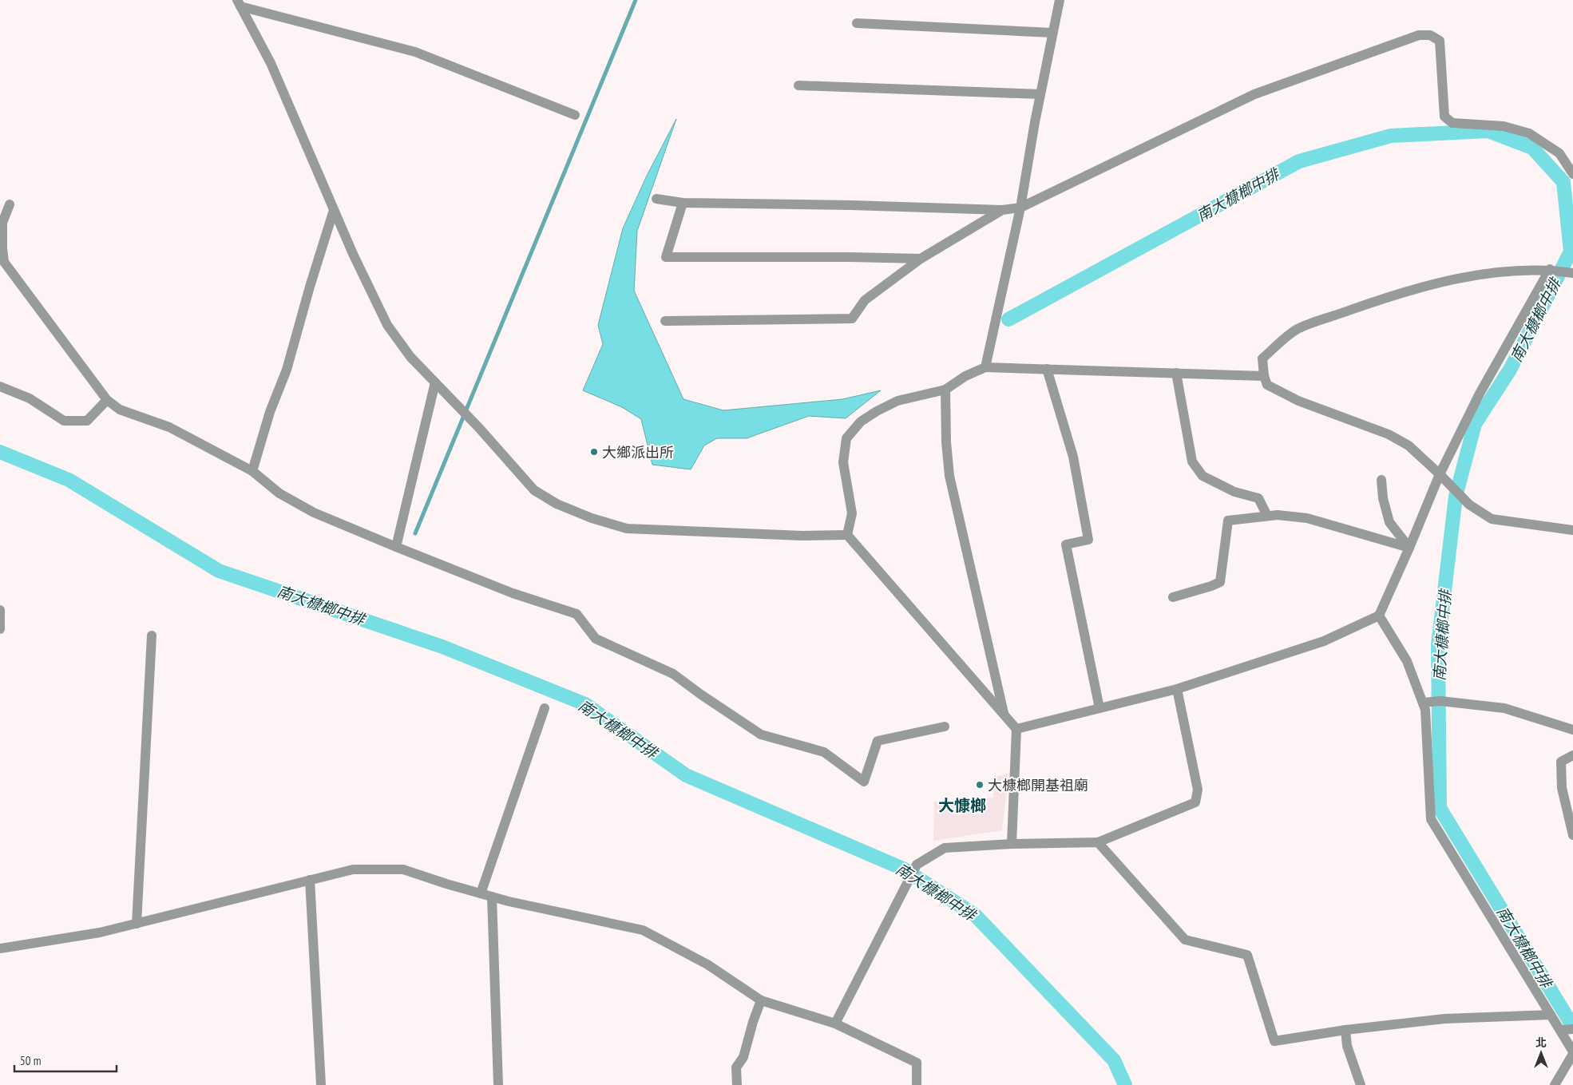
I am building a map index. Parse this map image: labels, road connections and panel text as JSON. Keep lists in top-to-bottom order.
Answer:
{
  "districts": ["大慷榔"],
  "water": ["南大槺榔中排"],
  "places": ["大鄉派出所", "大槺榔開基祖廟"],
  "scale_bar": "50 m",
  "north": "top"
}
